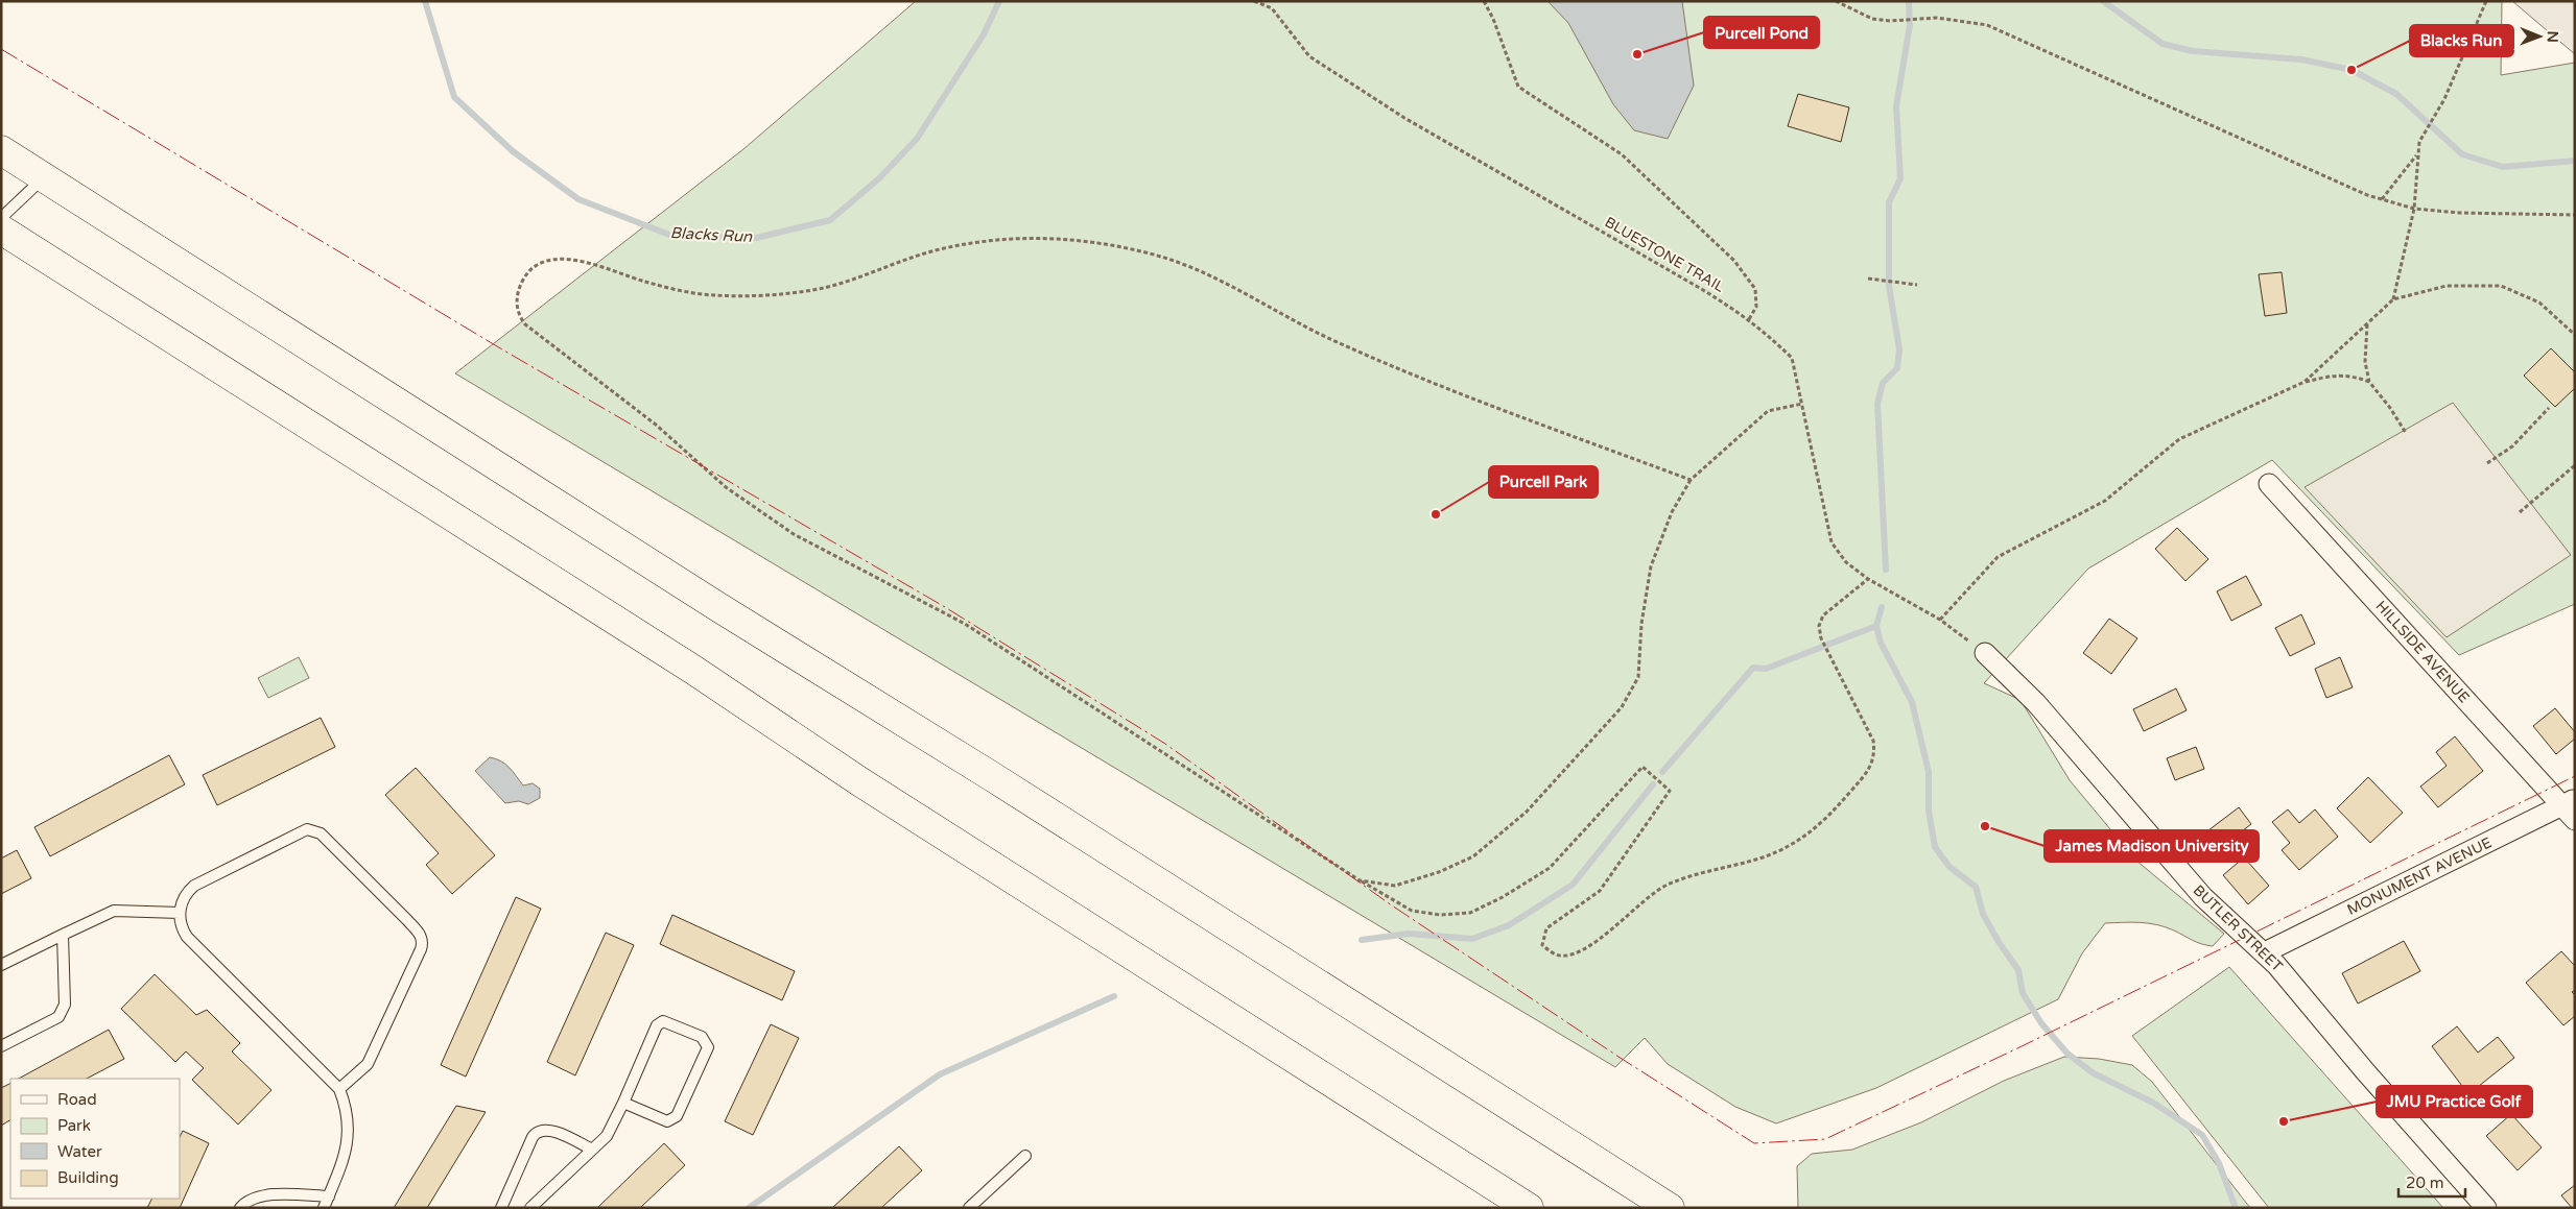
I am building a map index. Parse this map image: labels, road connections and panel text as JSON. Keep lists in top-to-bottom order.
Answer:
{
  "streets": {
    "street": ["HILLSIDE AVENUE", "MONUMENT AVENUE", "BUTLER STREET"],
    "path": ["BLUESTONE TRAIL"]
  },
  "crossings": [
    ["BLUESTONE TRAIL", "BUTLER STREET"],
    ["HILLSIDE AVENUE", "MONUMENT AVENUE"],
    ["MONUMENT AVENUE", "BUTLER STREET"]
  ],
  "water": ["Blacks Run"],
  "places": [
    "Purcell Pond",
    "Blacks Run",
    "Purcell Park",
    "James Madison University",
    "JMU Practice Golf"
  ],
  "legend": [
    "Road",
    "Park",
    "Water",
    "Building"
  ],
  "scale_bar": "20 m",
  "north": "right"
}
